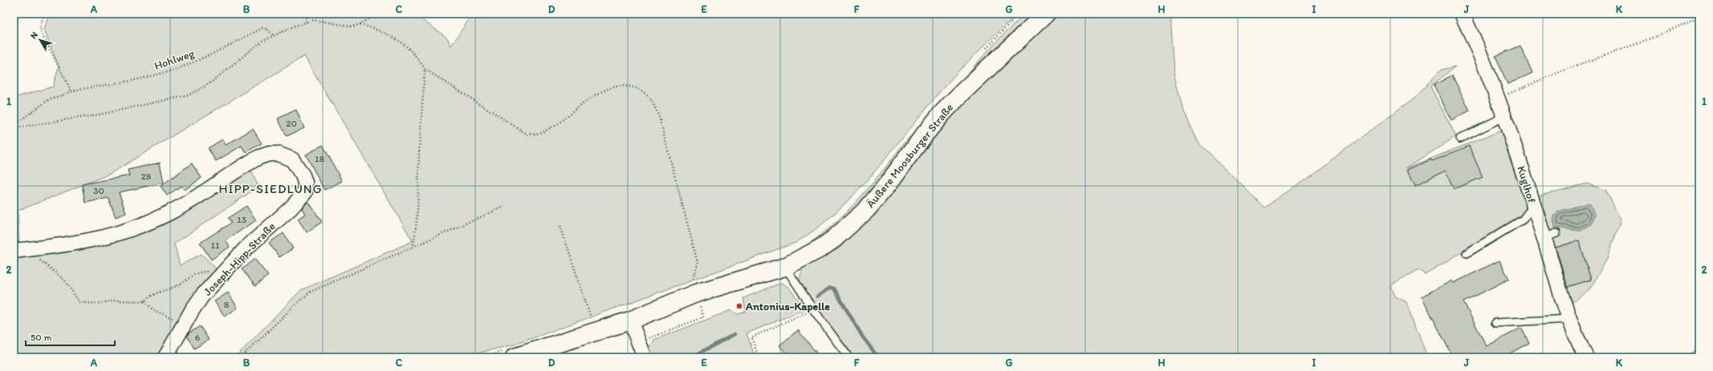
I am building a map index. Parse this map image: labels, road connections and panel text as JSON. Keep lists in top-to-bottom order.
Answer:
{
  "streets": {
    "street": ["Äußere Moosburger Straße", "Kuglhof", "Joseph-Hipp-Straße"],
    "path": ["Hohlweg"]
  },
  "districts": ["HIPP-SIEDLUNG"],
  "places": ["Antonius-Kapelle"],
  "house_numbers": [
    "20",
    "18",
    "28",
    "30",
    "13",
    "11",
    "8",
    "6"
  ],
  "scale_bar": "50 m",
  "north": "top left",
  "grid": {
    "columns": [
      "A",
      "B",
      "C",
      "D",
      "E",
      "F",
      "G",
      "H",
      "I",
      "J",
      "K"
    ],
    "rows": ["1", "2"]
  }
}
